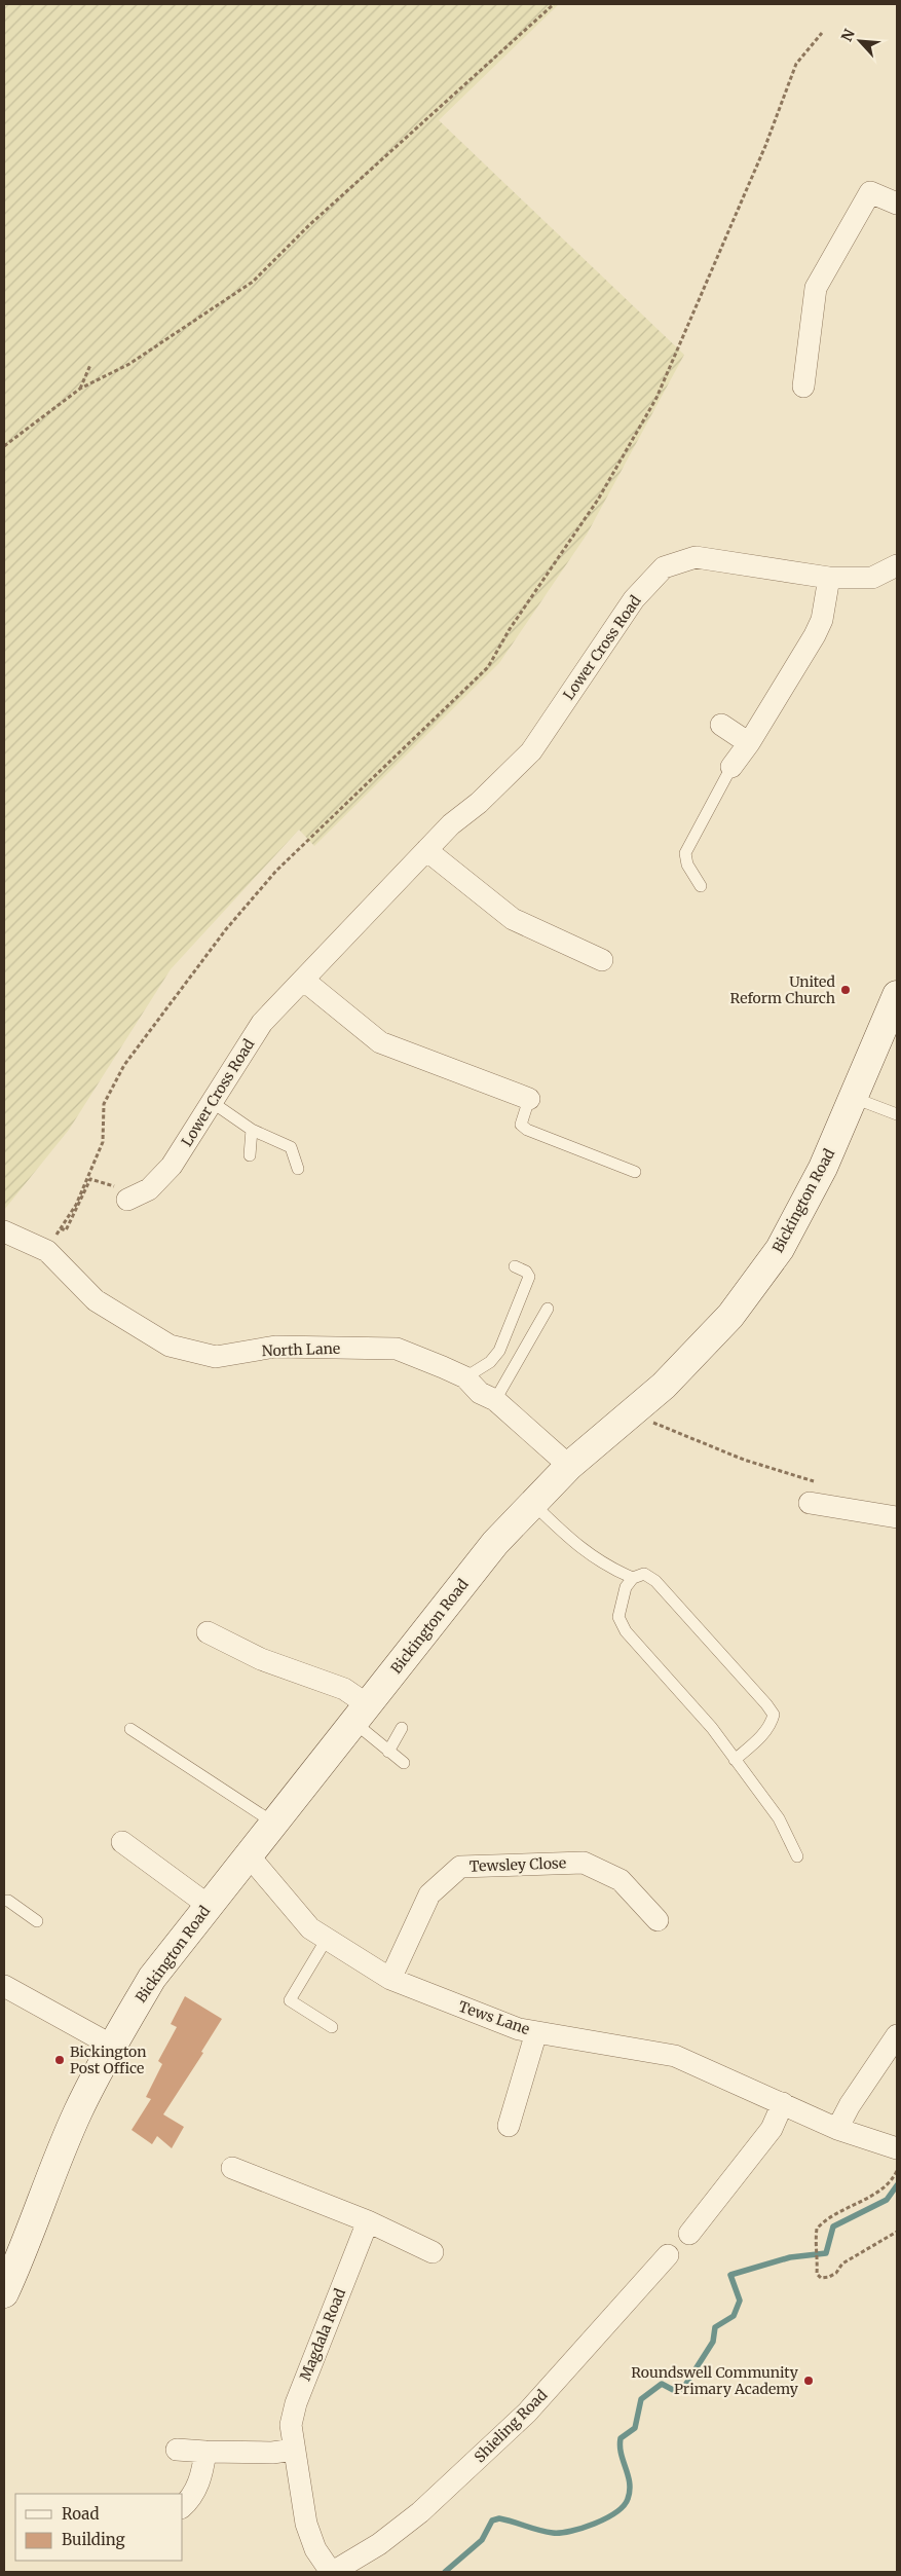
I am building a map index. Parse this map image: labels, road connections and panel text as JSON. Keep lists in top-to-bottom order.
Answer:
{
  "streets": {
    "main road": ["Bickington Road"],
    "street": [
      "Lower Cross Road",
      "North Lane",
      "Tewsley Close",
      "Tews Lane",
      "Magdala Road",
      "Shieling Road"
    ]
  },
  "crossings": [
    ["Bickington Road", "North Lane"],
    ["Bickington Road", "Tews Lane"],
    ["Tewsley Close", "Tews Lane"],
    ["Magdala Road", "Shieling Road"]
  ],
  "places": ["United Reform Church", "Bickington Post Office", "Roundswell Community Primary Academy"],
  "legend": ["Road", "Building"],
  "north": "top left"
}
